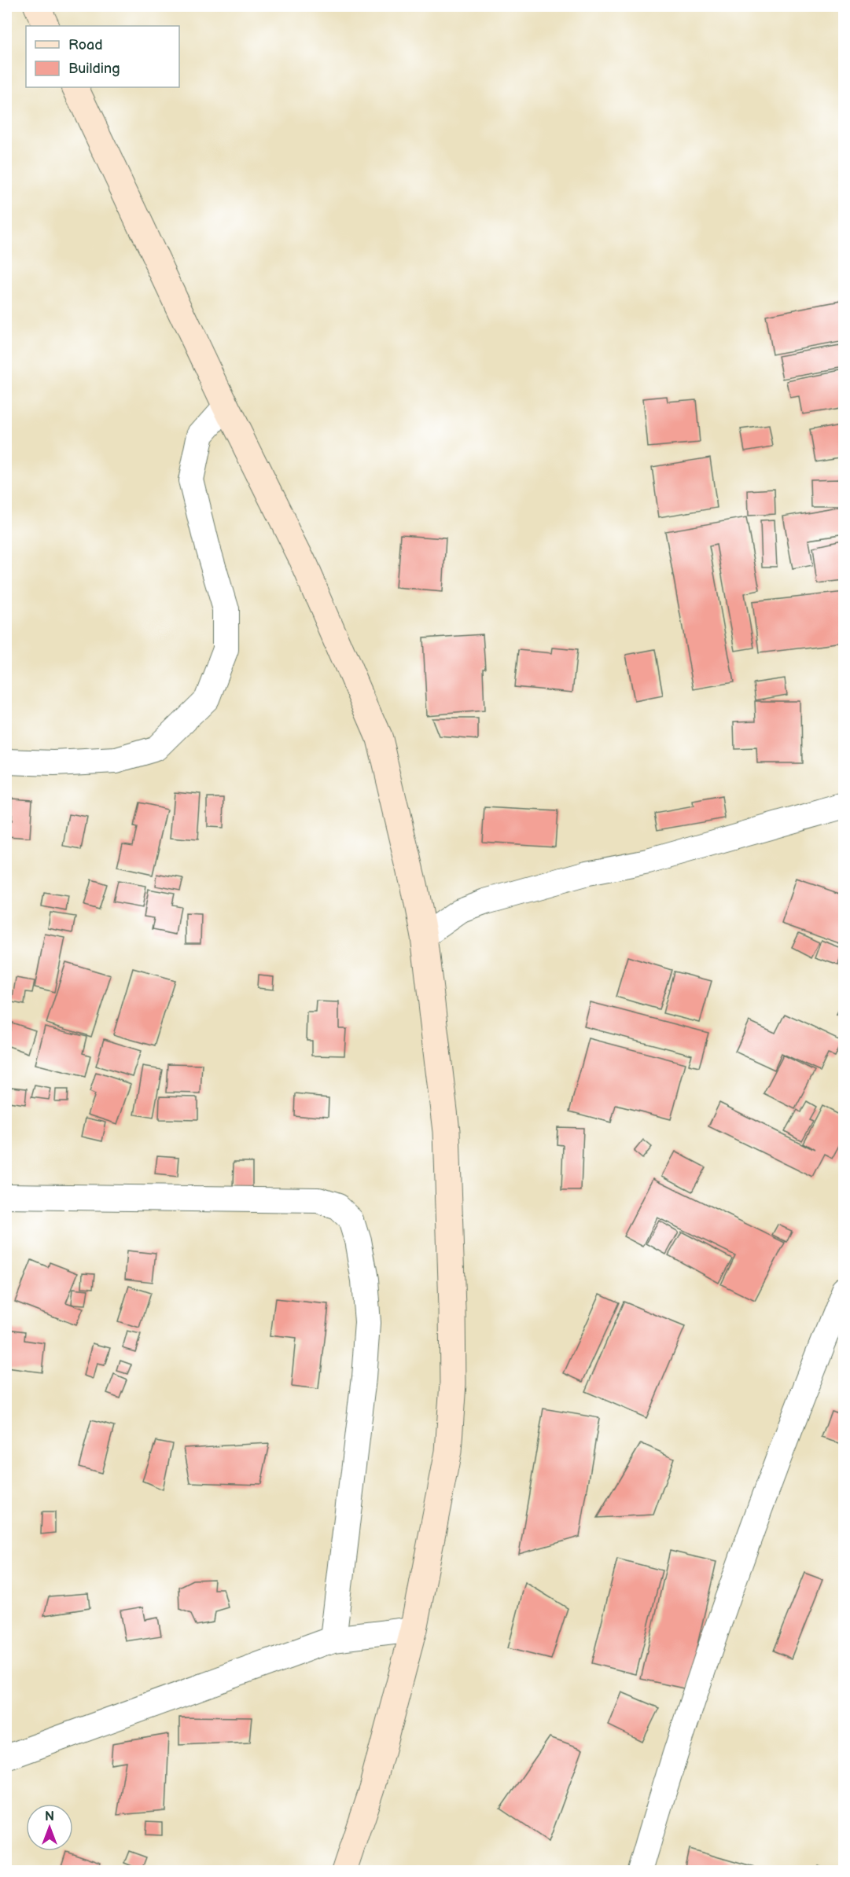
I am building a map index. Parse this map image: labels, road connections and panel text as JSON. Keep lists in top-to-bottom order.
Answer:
{
  "legend": ["Road", "Building"],
  "north": "top"
}
